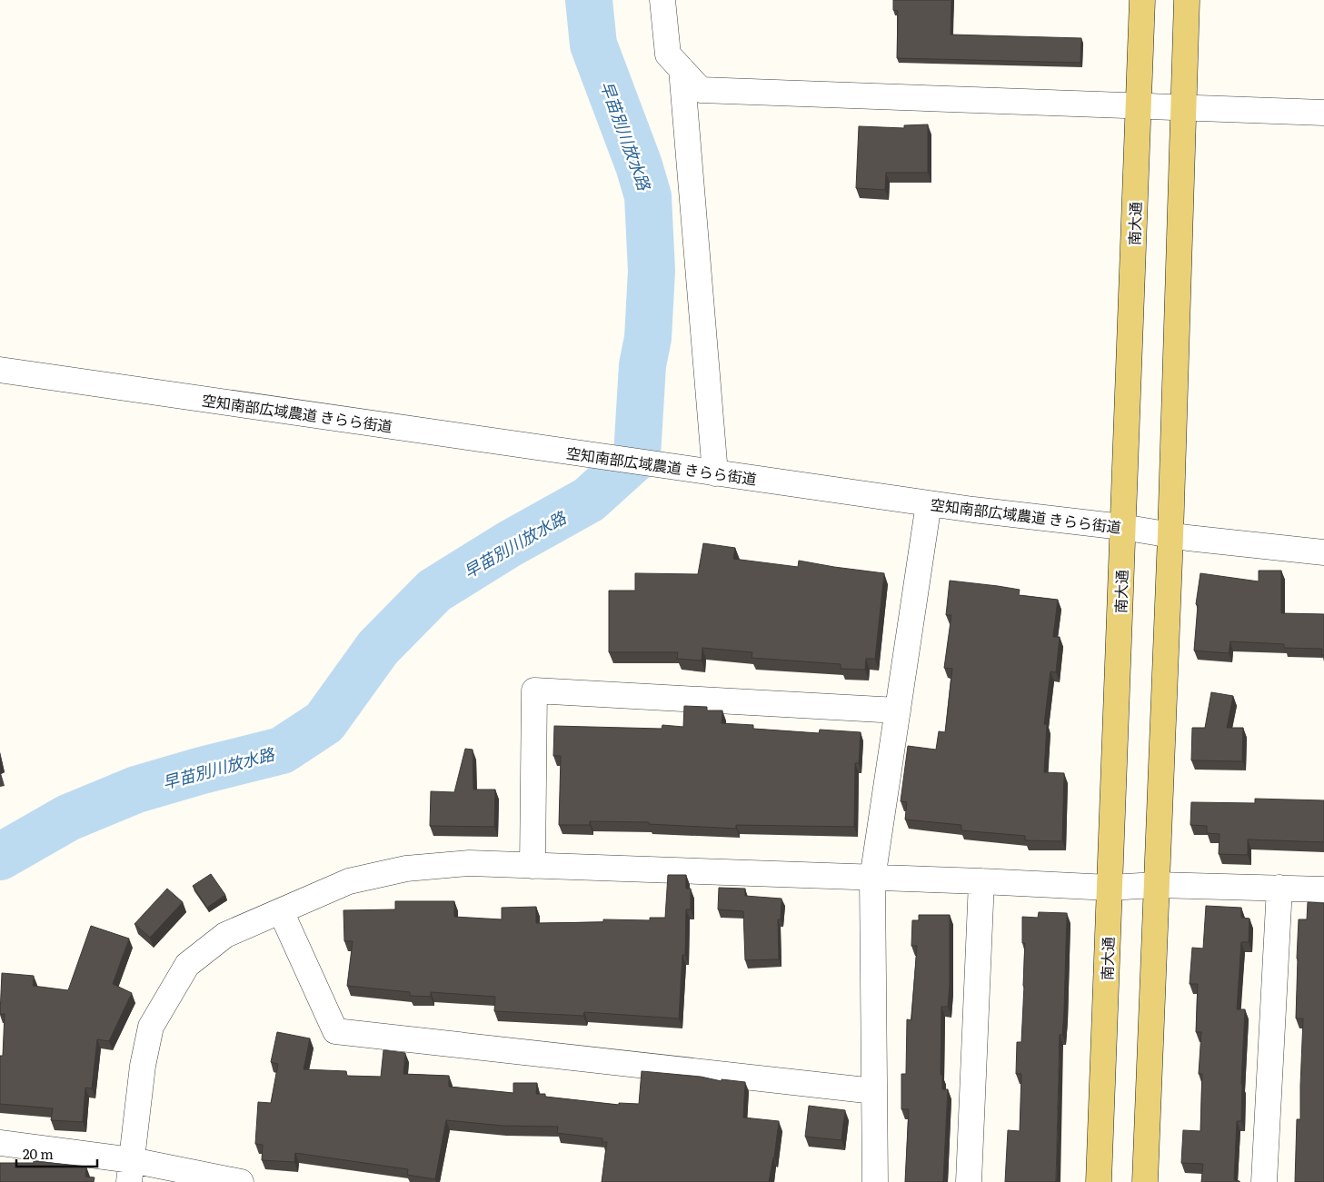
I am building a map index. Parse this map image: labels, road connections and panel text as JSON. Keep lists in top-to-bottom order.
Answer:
{
  "streets": {
    "main road": ["南大通"],
    "street": ["空知南部広域農道 きらら街道"]
  },
  "crossings": [
    ["南大通", "空知南部広域農道 きらら街道"]
  ],
  "water": ["早苗別川放水路"],
  "scale_bar": "20 m"
}
